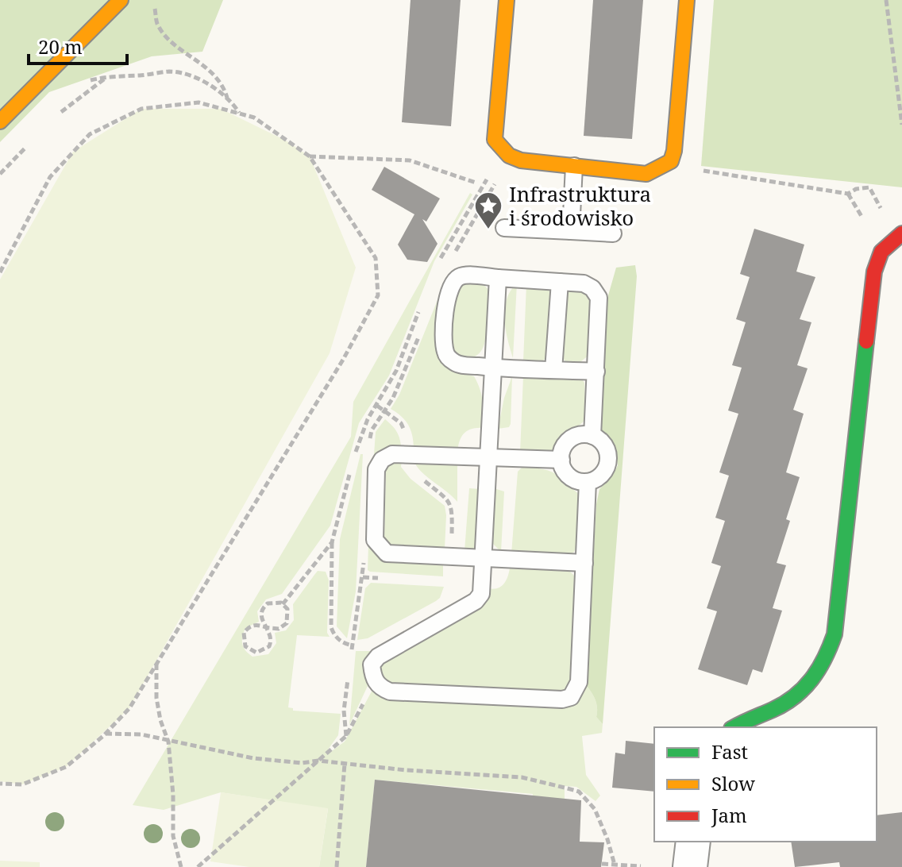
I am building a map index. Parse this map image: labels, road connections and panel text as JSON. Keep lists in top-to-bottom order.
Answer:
{
  "places": {
    "place": ["Infrastruktura i środowisko"]
  },
  "legend": ["Fast", "Slow", "Jam"],
  "scale_bar": "20 m"
}
